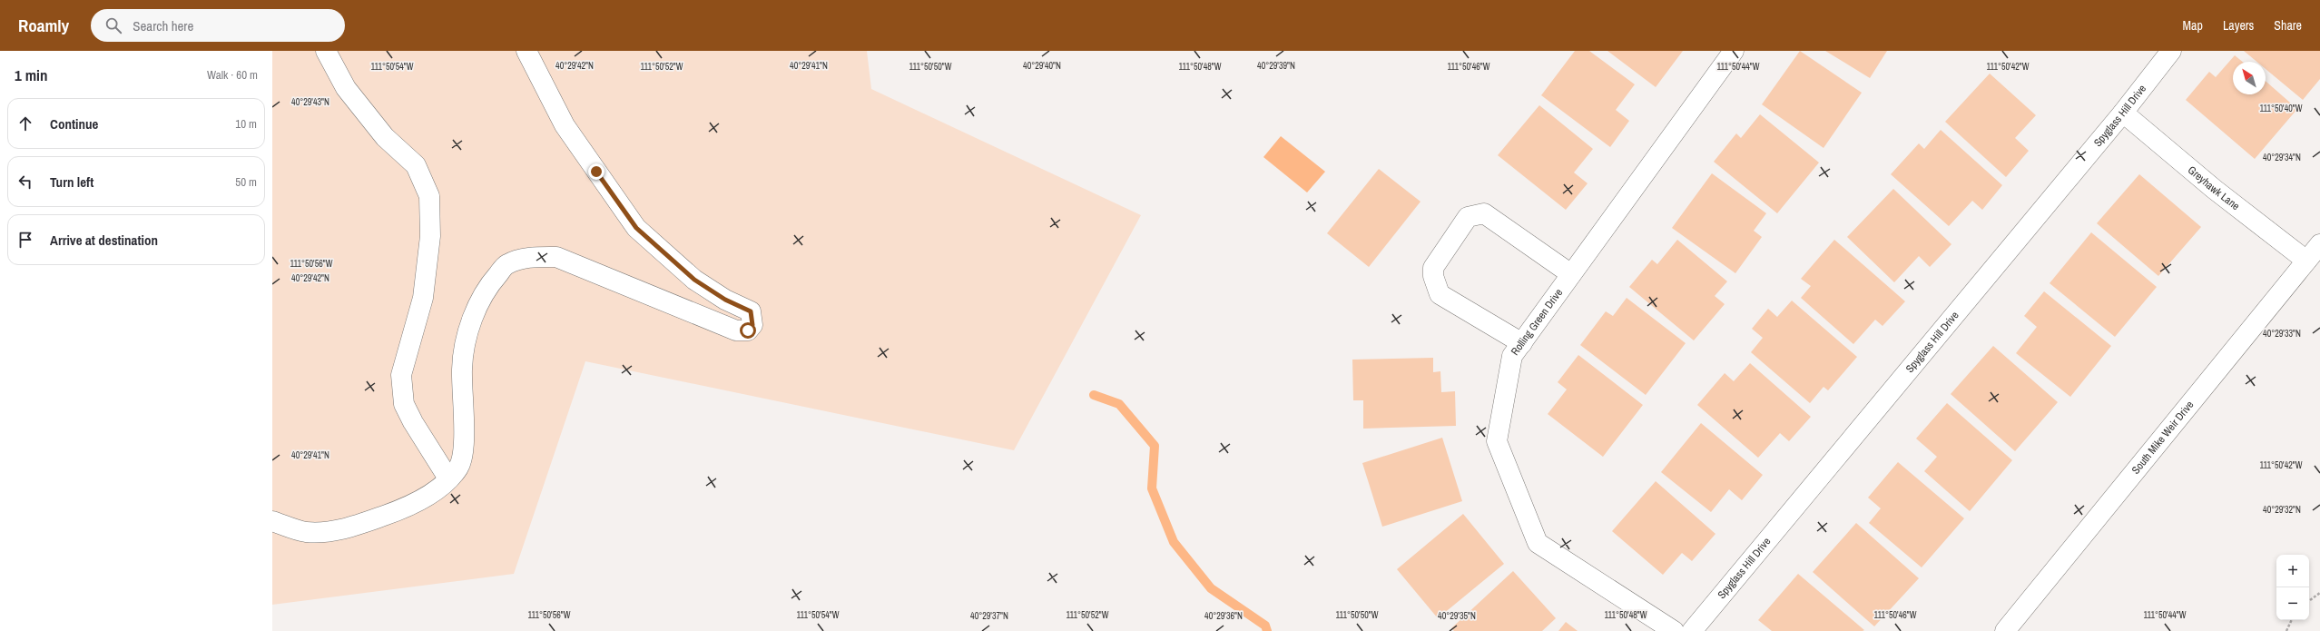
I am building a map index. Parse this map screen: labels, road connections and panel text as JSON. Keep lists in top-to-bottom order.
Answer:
{
  "streets": {
    "street": [
      "Spyglass Hill Drive",
      "Greyhawk Lane",
      "Rolling Green Drive",
      "South Mike Weir Drive"
    ]
  },
  "crossings": [
    ["Spyglass Hill Drive", "Greyhawk Lane"],
    ["Greyhawk Lane", "South Mike Weir Drive"]
  ],
  "north": "top left",
  "page": {
    "header": "Roamly",
    "search": "Search here",
    "nav": ["Map", "Layers", "Share"],
    "heading": ["1 min", "Walk · 60 m"],
    "list": [
      ["Continue", "10 m"],
      ["Turn left", "50 m"],
      "Arrive at destination"
    ],
    "map_buttons": ["+", "−"]
  },
  "coordinates": [
    "40°29'42\"N",
    "40°29'41\"N",
    "40°29'40\"N",
    "40°29'39\"N",
    "111°50'54\"W",
    "111°50'52\"W",
    "111°50'50\"W",
    "111°50'48\"W",
    "111°50'46\"W",
    "111°50'44\"W",
    "111°50'42\"W",
    "40°29'43\"N",
    "111°50'40\"W",
    "40°29'34\"N",
    "111°50'56\"W",
    "40°29'33\"N",
    "40°29'32\"N",
    "40°29'37\"N",
    "40°29'36\"N",
    "40°29'35\"N"
  ]
}
